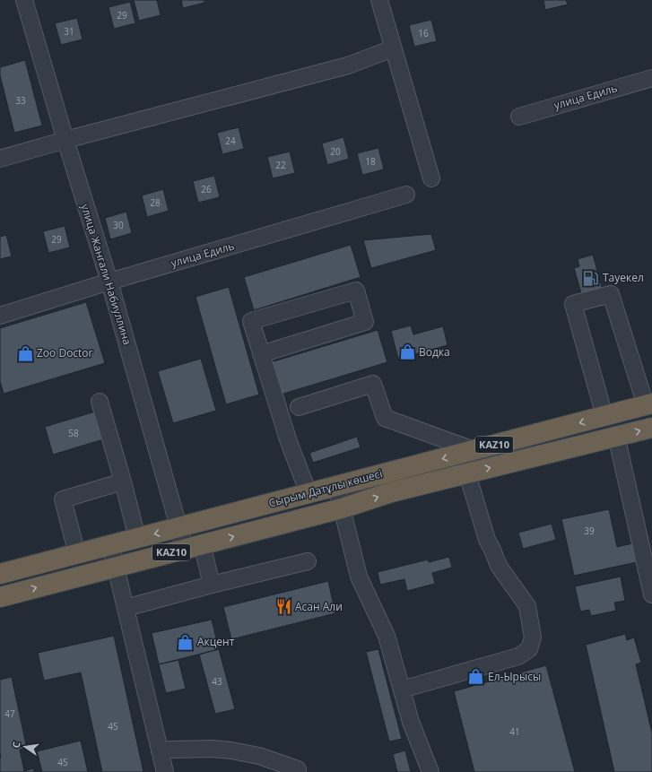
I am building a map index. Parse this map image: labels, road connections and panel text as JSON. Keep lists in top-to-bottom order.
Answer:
{
  "streets": {
    "highway": ["KAZ10", "Сырым Датұлы көшесі"],
    "street": ["улица Едиль", "улица Жангали Набиуллина"]
  },
  "crossings": [
    ["улица Едиль", "улица Жангали Набиуллина"],
    ["улица Жангали Набиуллина", "Сырым Датұлы көшесі"]
  ],
  "places": {
    "fuel station": ["Тауекел"],
    "shop": [
      "Водка",
      "Zoo Doctor",
      "Акцент",
      "Ел-Ырысы"
    ],
    "restaurant": ["Асан Али"]
  },
  "house_numbers": [
    "29",
    "31",
    "16",
    "33",
    "24",
    "20",
    "18",
    "22",
    "26",
    "28",
    "30",
    "29",
    "58",
    "39",
    "43",
    "47",
    "45",
    "41",
    "45"
  ],
  "north": "left"
}
